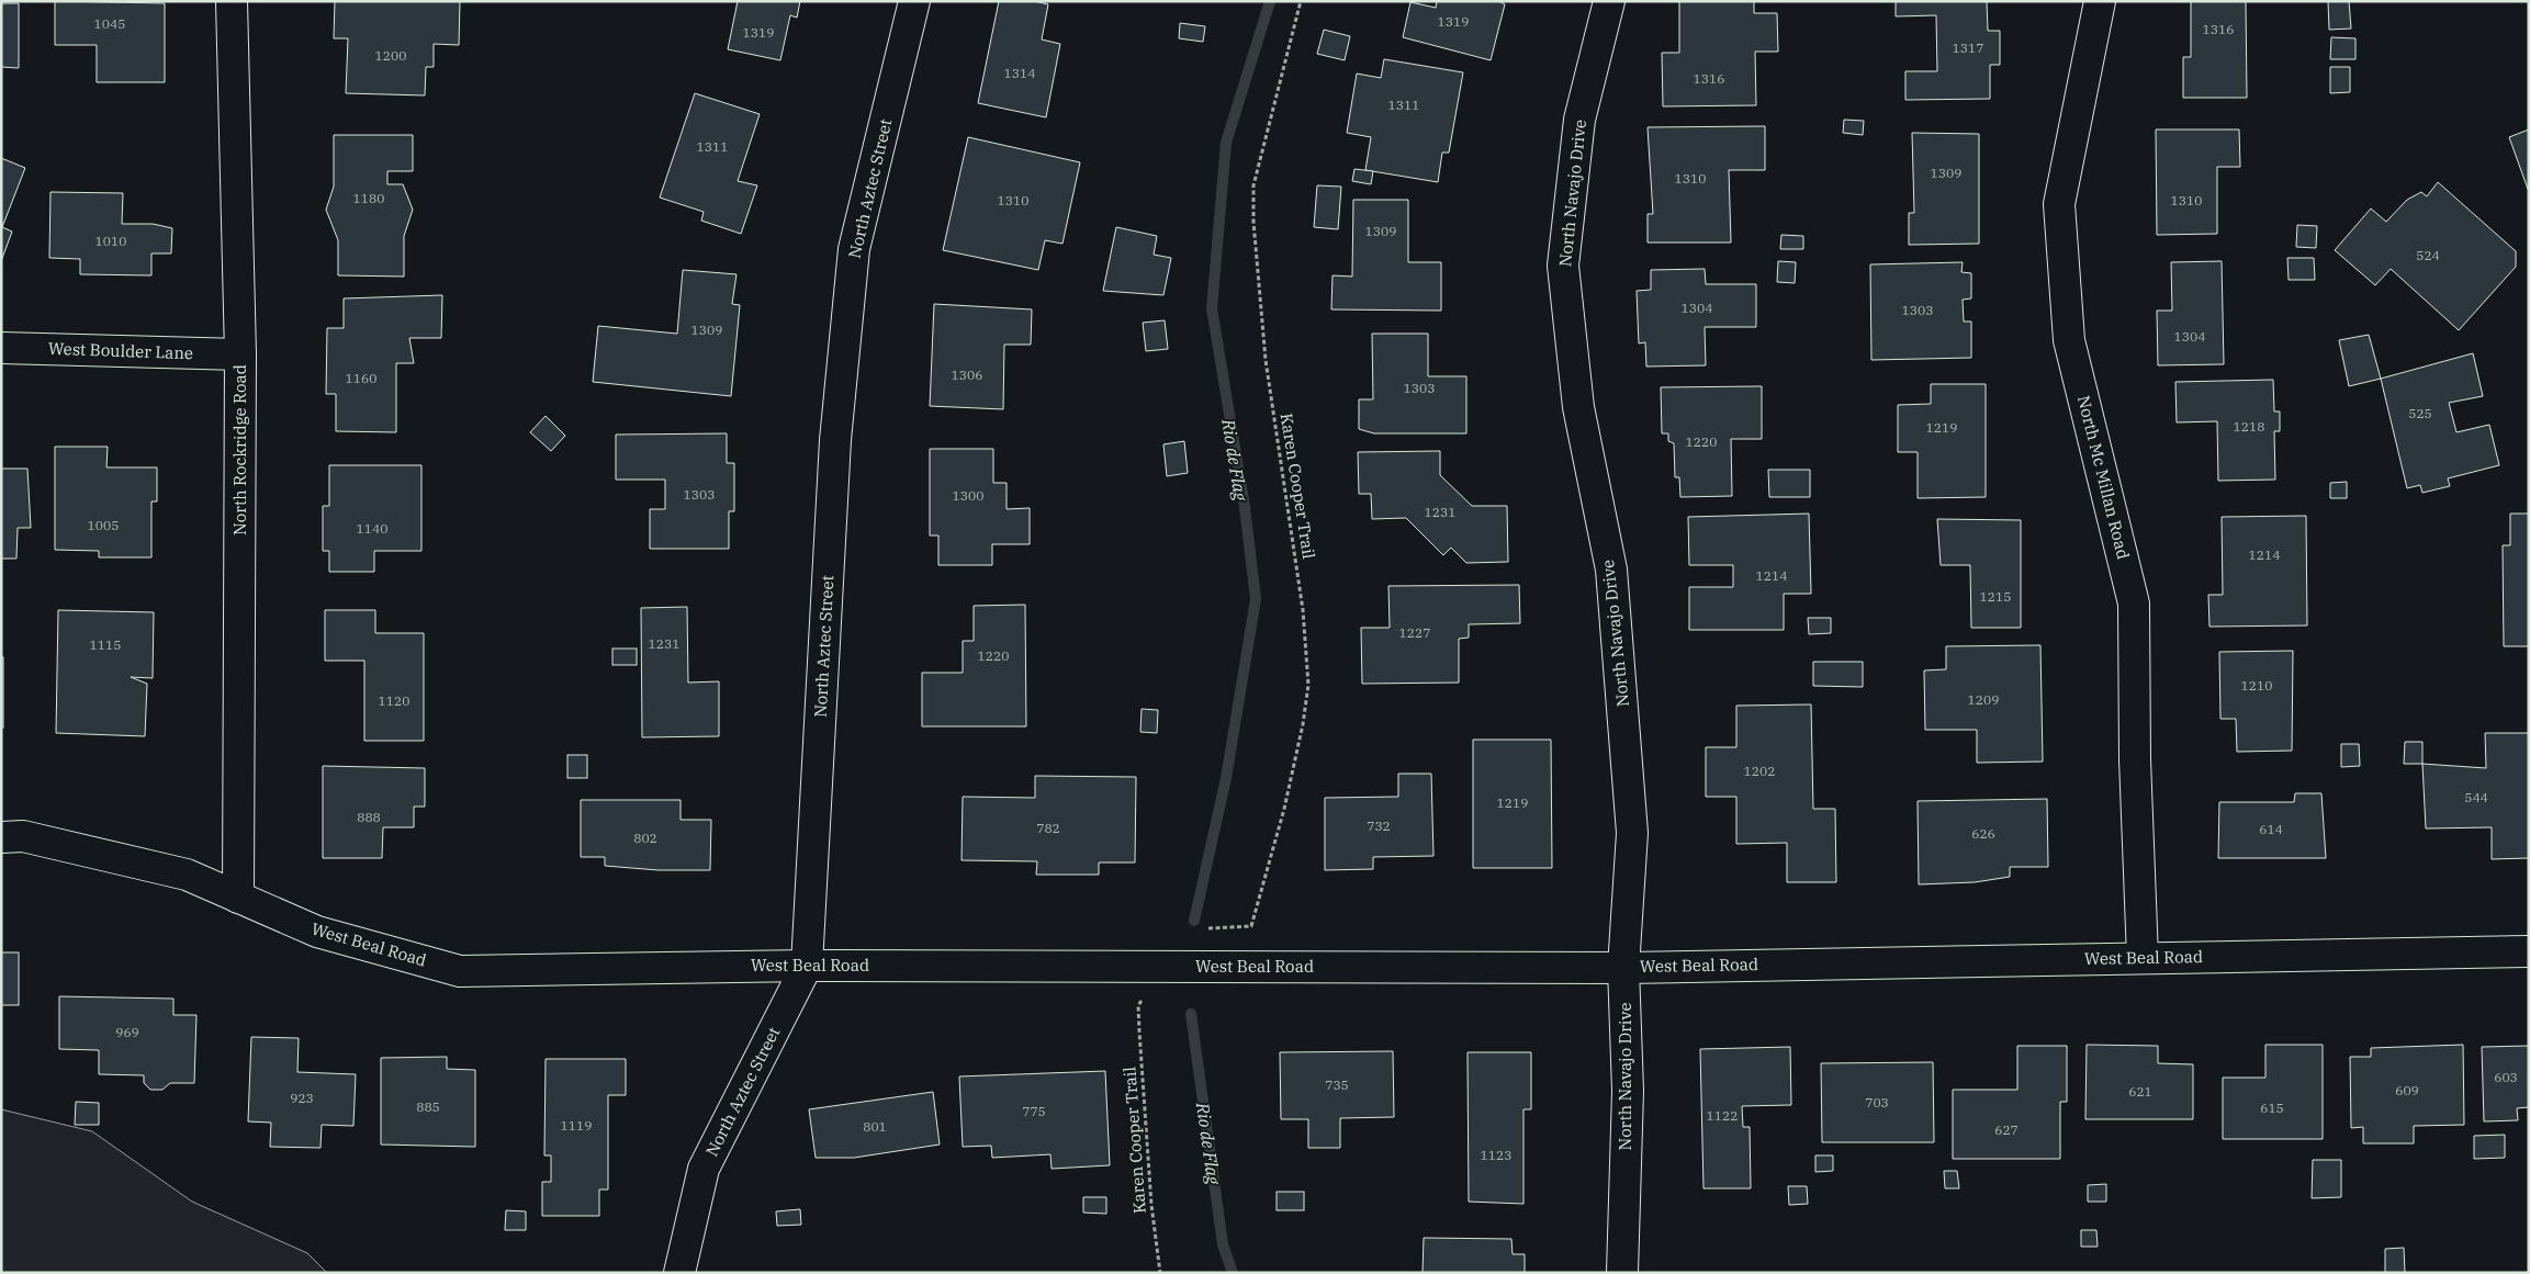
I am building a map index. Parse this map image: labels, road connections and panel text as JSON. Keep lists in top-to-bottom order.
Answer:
{
  "streets": {
    "street": [
      "North Aztec Street",
      "North Navajo Drive",
      "West Boulder Lane",
      "North Rockridge Road",
      "North Mc Millan Road",
      "West Beal Road"
    ],
    "path": ["Karen Cooper Trail"]
  },
  "crossings": [
    ["North Aztec Street", "West Beal Road"],
    ["North Navajo Drive", "West Beal Road"],
    ["West Boulder Lane", "North Rockridge Road"],
    ["North Rockridge Road", "West Beal Road"],
    ["North Mc Millan Road", "West Beal Road"]
  ],
  "water": ["Rio de Flag"],
  "house_numbers": [
    "1319",
    "1045",
    "1316",
    "1319",
    "1317",
    "1200",
    "1314",
    "1316",
    "1311",
    "1311",
    "1309",
    "1310",
    "1180",
    "1310",
    "1310",
    "1309",
    "1010",
    "524",
    "1304",
    "1303",
    "1309",
    "1304",
    "1306",
    "1160",
    "1303",
    "525",
    "1218",
    "1219",
    "1220",
    "1303",
    "1300",
    "1231",
    "1005",
    "1140",
    "1214",
    "1214",
    "1215",
    "1227",
    "1231",
    "1115",
    "1220",
    "1210",
    "1209",
    "1120",
    "1202",
    "544",
    "1219",
    "888",
    "732",
    "782",
    "614",
    "626",
    "802",
    "969",
    "603",
    "735",
    "609",
    "621",
    "923",
    "703",
    "885",
    "615",
    "775",
    "1122",
    "1119",
    "801",
    "627",
    "1123"
  ]
}
